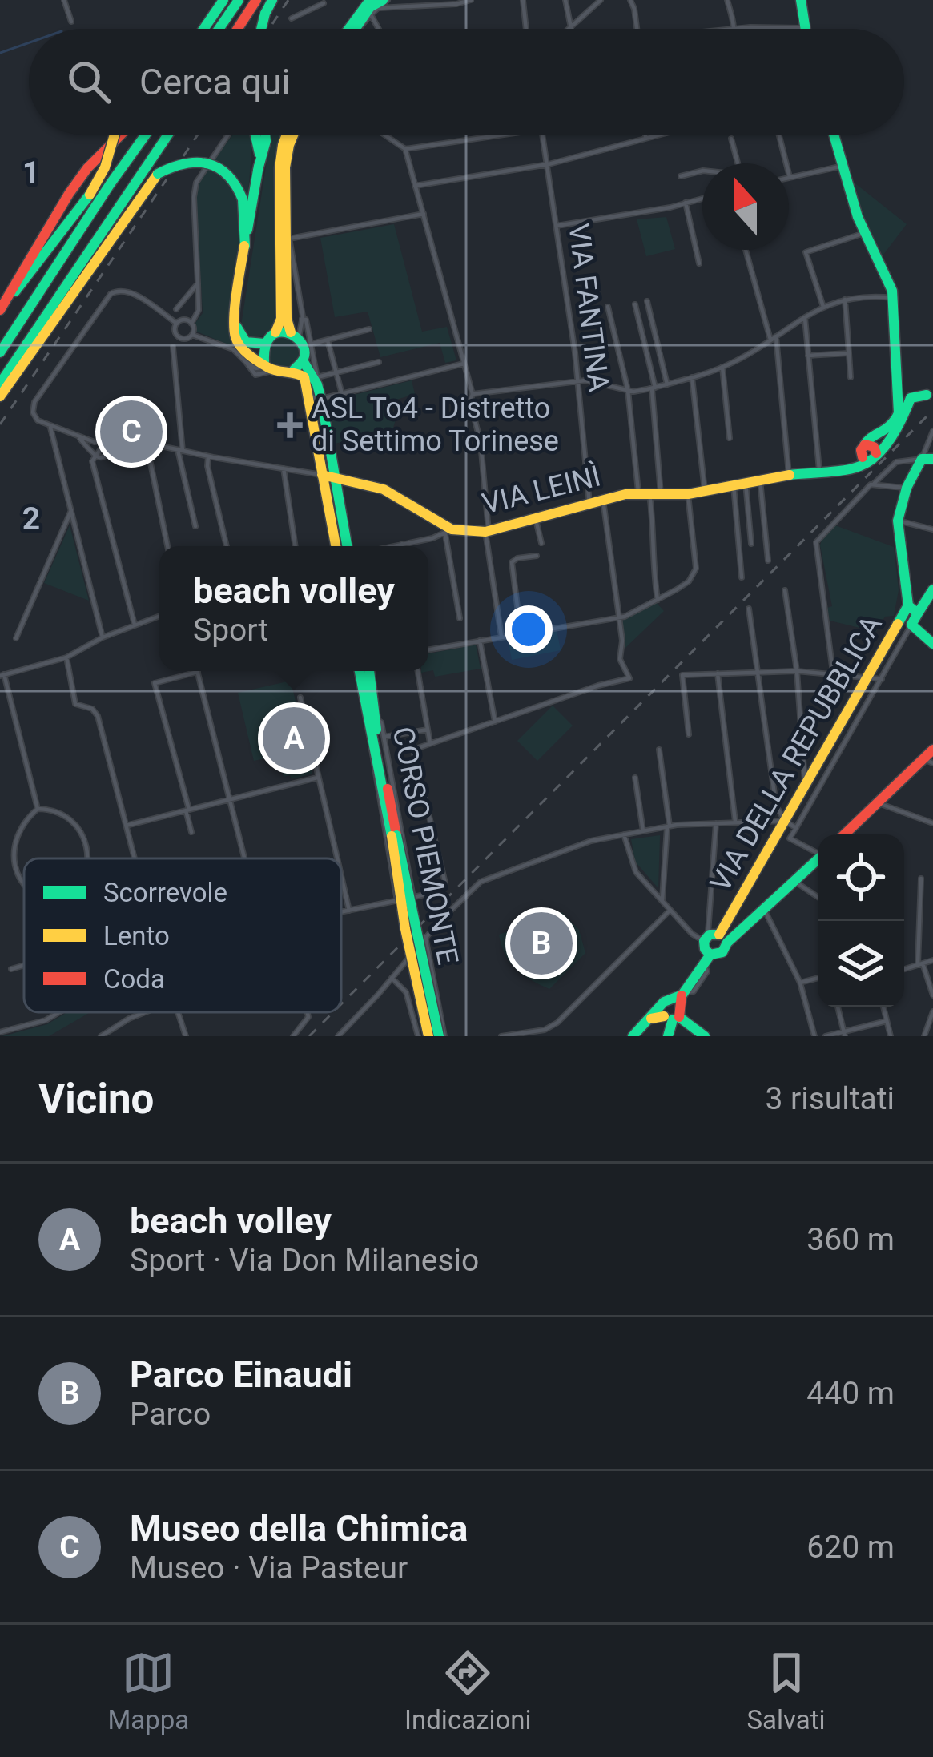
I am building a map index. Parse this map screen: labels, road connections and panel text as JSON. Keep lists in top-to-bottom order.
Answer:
{
  "streets": {
    "main road": ["VIA LEINÌ", "VIA DELLA REPUBBLICA", "CORSO PIEMONTE"],
    "street": ["VIA FANTINA"]
  },
  "crossings": [
    ["VIA FANTINA", "VIA LEINÌ"]
  ],
  "places": {
    "health": ["ASL To4 - Distretto di Settimo Torinese"]
  },
  "legend": ["Scorrevole", "Lento", "Coda"],
  "north": "top",
  "page": {
    "search": "Cerca qui",
    "pins": ["C", "A", "B"],
    "popup": ["beach volley", "Sport"],
    "heading": ["Vicino", "3 risultati"],
    "list": [
      {
        "mark": "A",
        "name": "beach volley",
        "note": "Sport · Via Don Milanesio",
        "value": "360 m"
      },
      {
        "mark": "B",
        "name": "Parco Einaudi",
        "note": "Parco",
        "value": "440 m"
      },
      {
        "mark": "C",
        "name": "Museo della Chimica",
        "note": "Museo · Via Pasteur",
        "value": "620 m"
      }
    ],
    "nav": ["Mappa", "Indicazioni", "Salvati"]
  },
  "grid": {
    "rows": ["1", "2"]
  }
}
